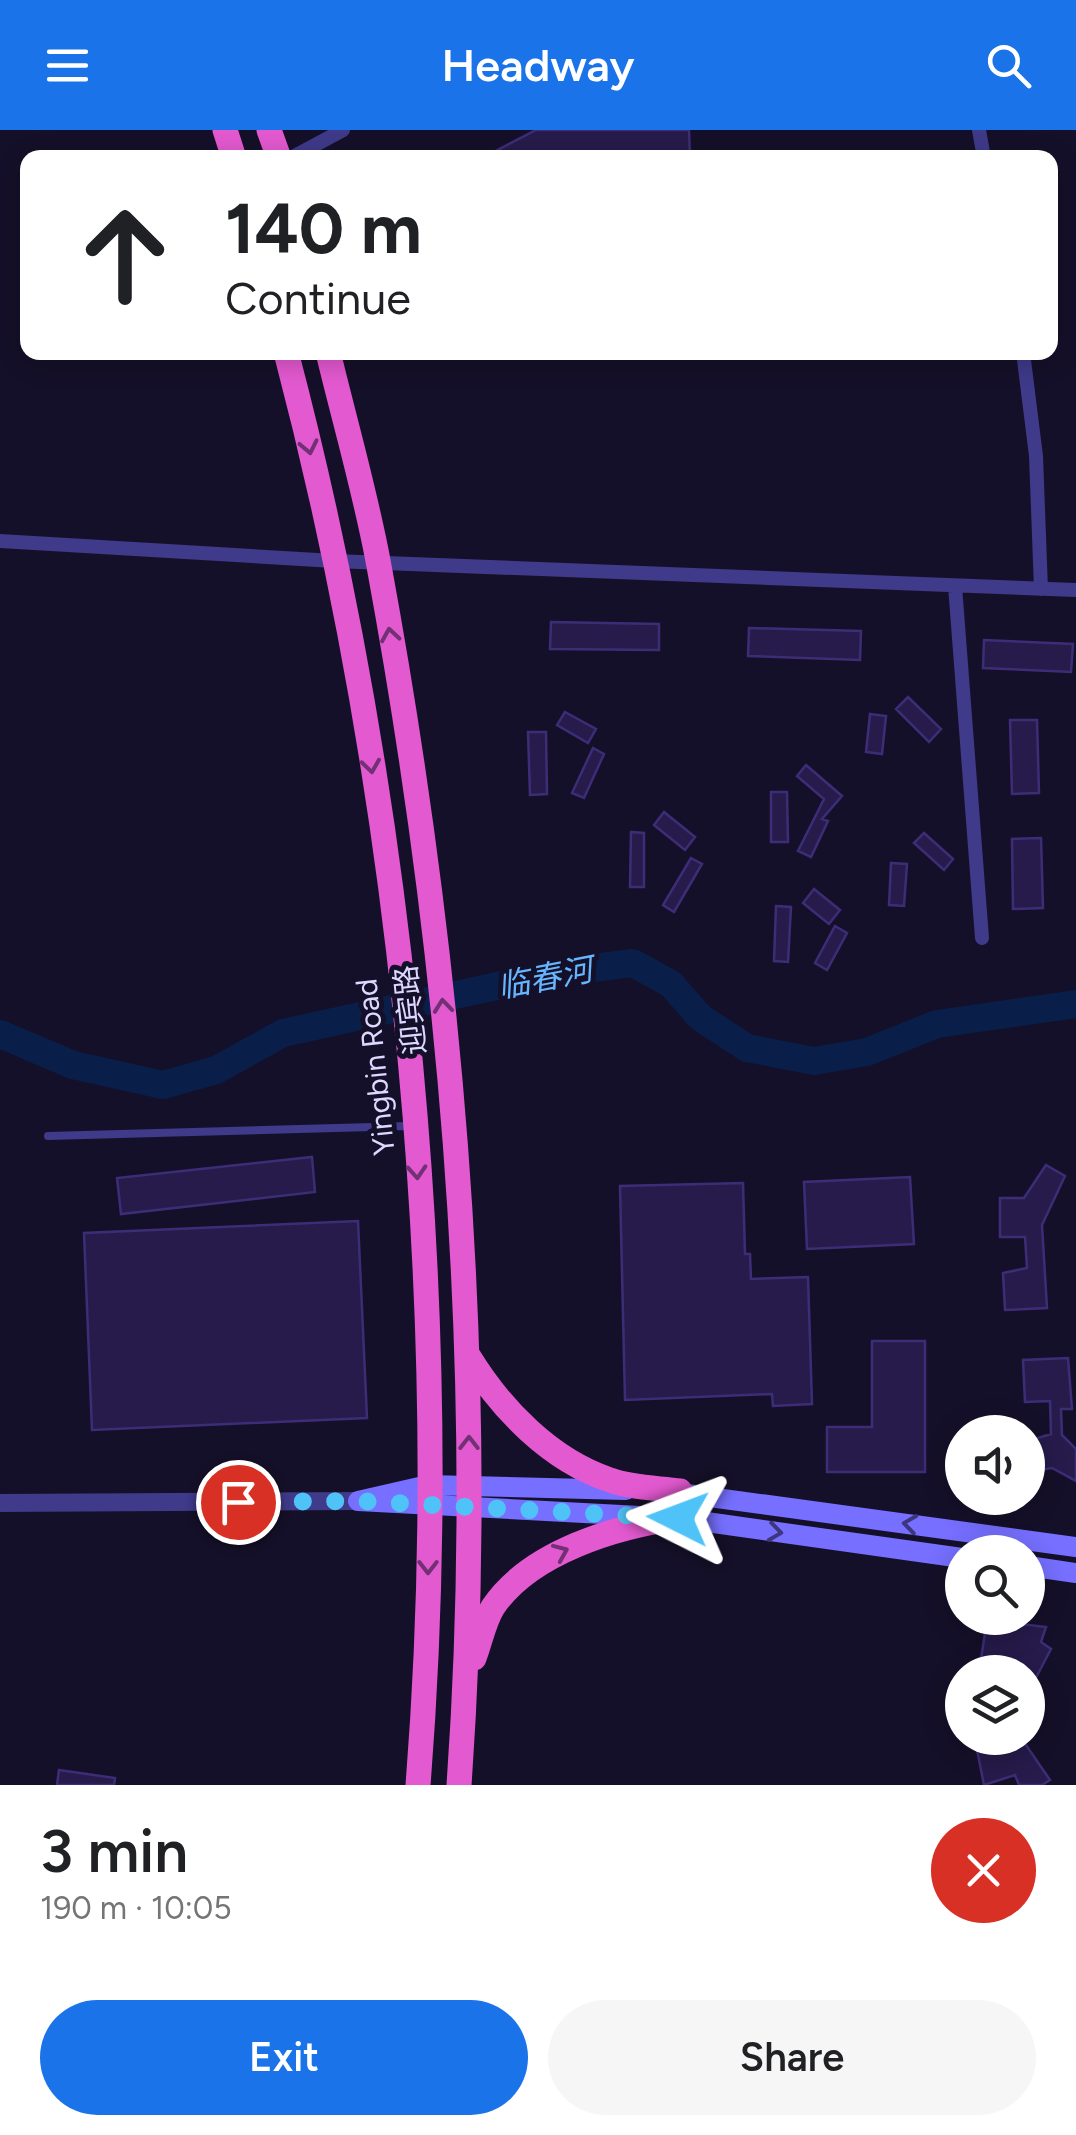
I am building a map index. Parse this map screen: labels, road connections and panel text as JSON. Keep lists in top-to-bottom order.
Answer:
{
  "streets": {
    "highway": ["迎宾路", "Yingbin Road"]
  },
  "one_way": ["迎宾路"],
  "water": ["临春河"],
  "page": {
    "header": "Headway",
    "turn": ["140 m", "Continue"],
    "heading": ["3 min", "190 m · 10:05"],
    "buttons": ["Exit", "Share"]
  }
}
